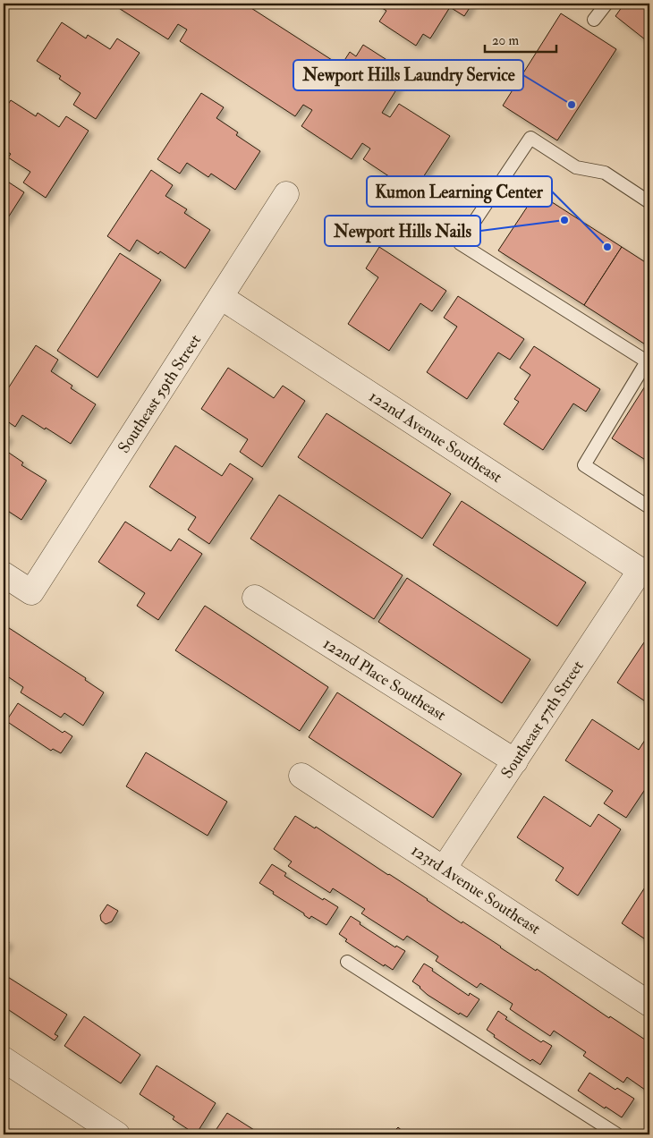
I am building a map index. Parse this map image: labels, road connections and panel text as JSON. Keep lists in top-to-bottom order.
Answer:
{
  "streets": {
    "street": [
      "Southeast 59th Street",
      "122nd Avenue Southeast",
      "122nd Place Southeast",
      "Southeast 57th Street",
      "123rd Avenue Southeast"
    ]
  },
  "crossings": [
    ["Southeast 59th Street", "122nd Avenue Southeast"],
    ["122nd Avenue Southeast", "Southeast 57th Street"],
    ["122nd Place Southeast", "Southeast 57th Street"],
    ["Southeast 57th Street", "123rd Avenue Southeast"]
  ],
  "places": ["Newport Hills Laundry Service", "Newport Hills Nails", "Kumon Learning Center"],
  "scale_bar": "20 m"
}
